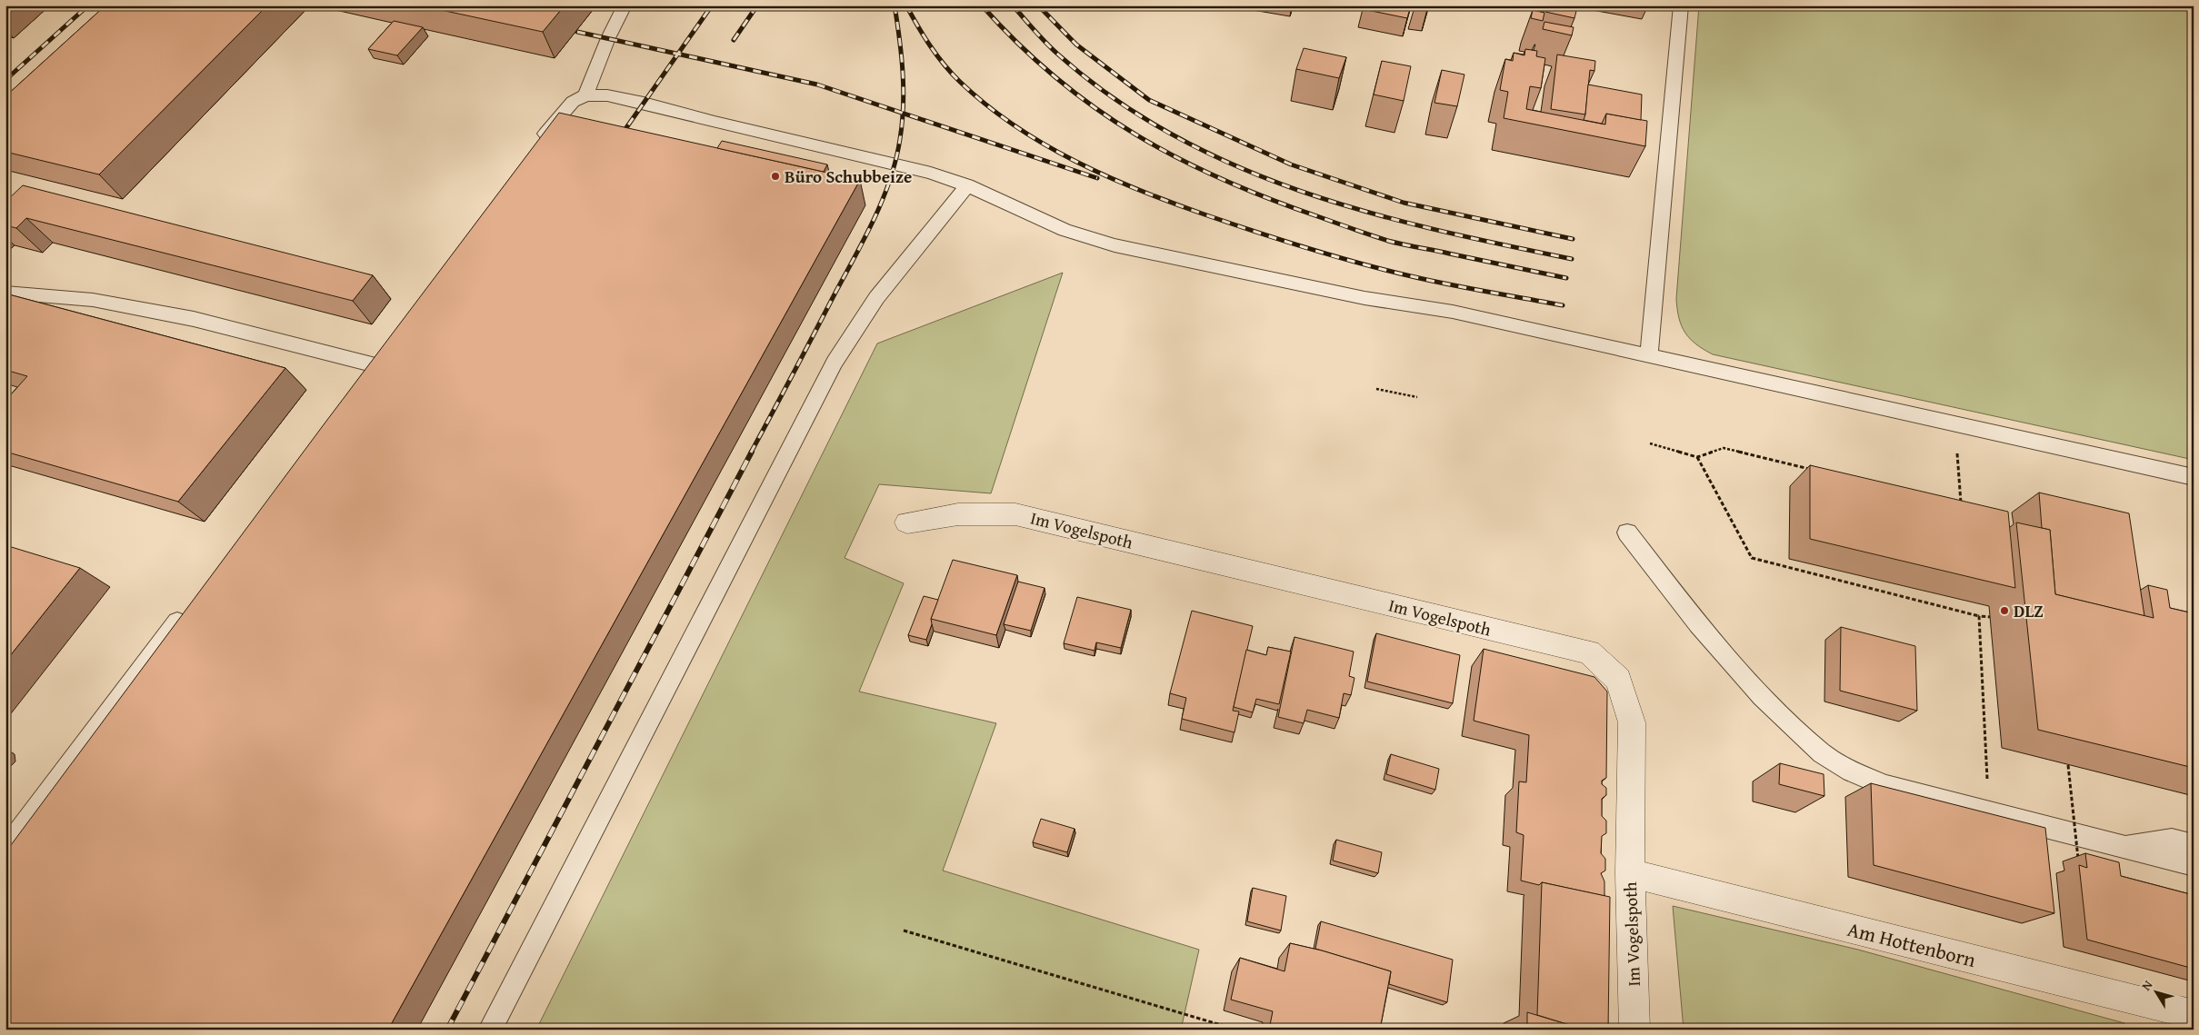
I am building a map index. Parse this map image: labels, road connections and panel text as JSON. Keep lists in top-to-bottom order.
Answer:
{
  "streets": {
    "street": ["Im Vogelspoth", "Am Hottenborn"]
  },
  "crossings": [
    ["Im Vogelspoth", "Am Hottenborn"]
  ],
  "places": ["Büro Schubbeize", "DLZ"],
  "north": "top left"
}
